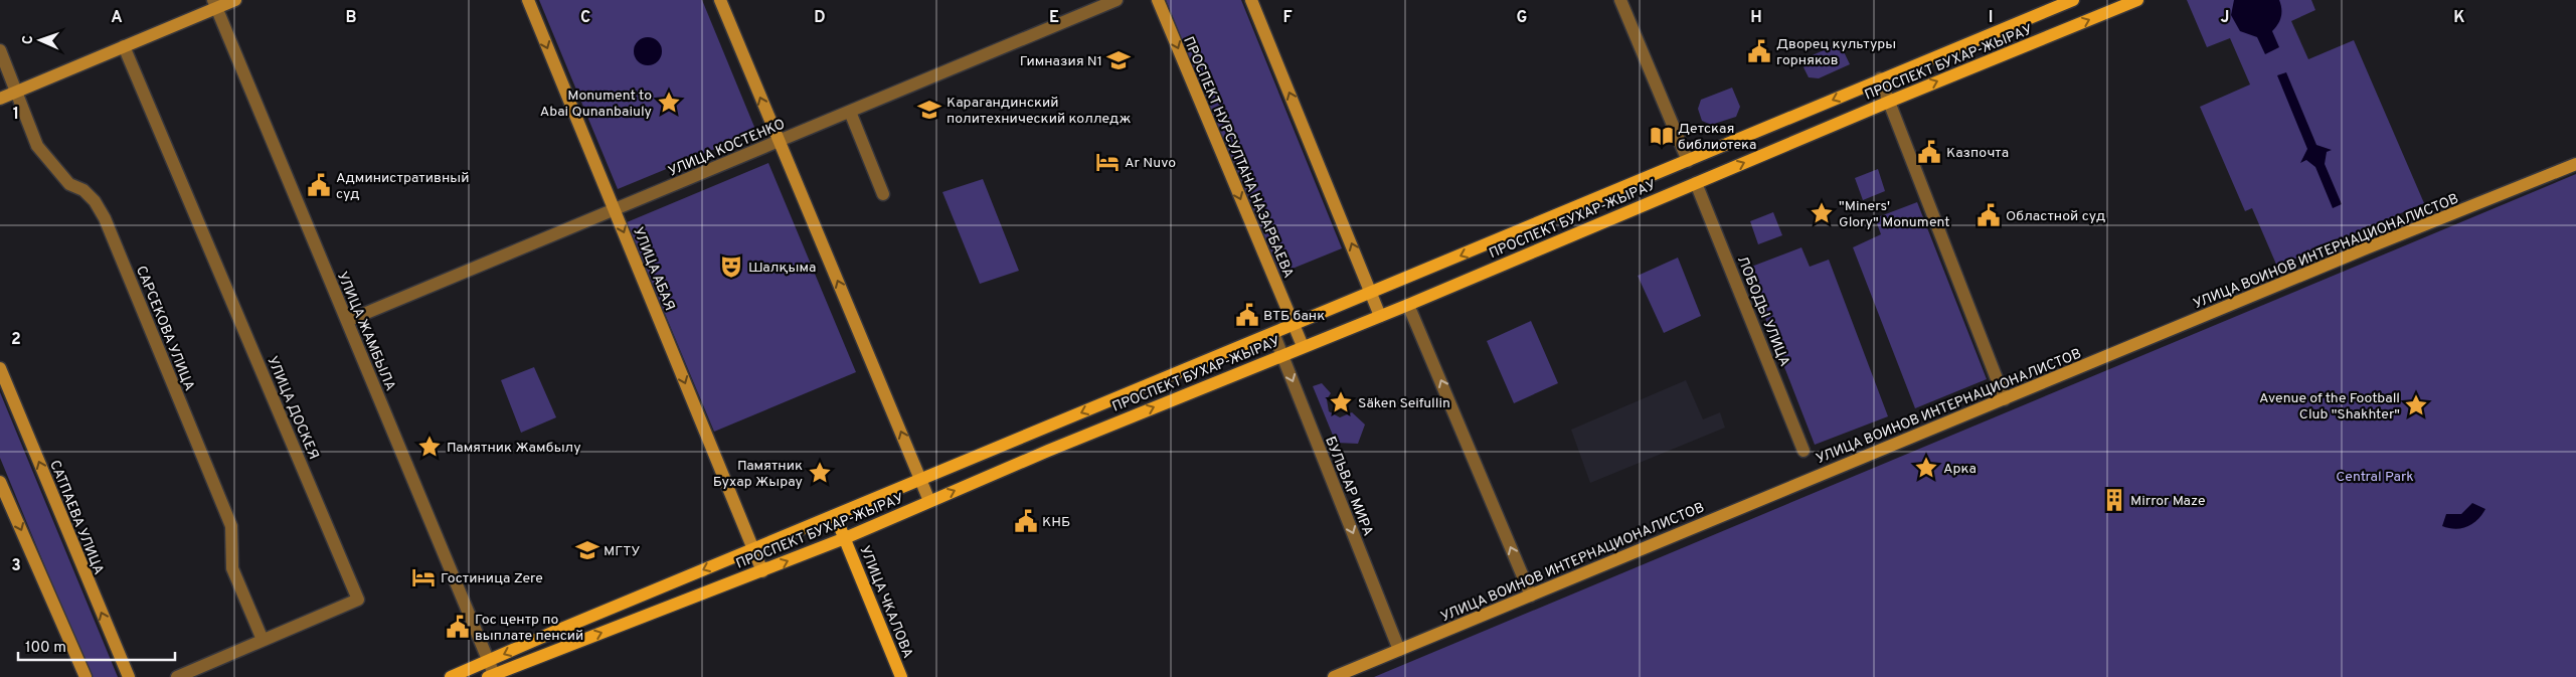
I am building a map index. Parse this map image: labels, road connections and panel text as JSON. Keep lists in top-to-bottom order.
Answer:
{
  "streets": {
    "main road": [
      "ПРОСПЕКТ БУХАР-ЖЫРАУ",
      "ПРОСПЕКТ НУРСУЛТАНА НАЗАРБАЕВА",
      "УЛИЦА ВОИНОВ ИНТЕРНАЦИОНАЛИСТОВ",
      "УЛИЦА АБАЯ",
      "САТПАЕВА УЛИЦА",
      "УЛИЦА ЧКАЛОВА"
    ],
    "street": [
      "УЛИЦА КОСТЕНКО",
      "ЛОБОДЫ УЛИЦА",
      "САРСЕКОВА УЛИЦА",
      "УЛИЦА ЖАМБЫЛА",
      "УЛИЦА ДОСКЕЯ",
      "БУЛЬВАР МИРА"
    ]
  },
  "crossings": [
    ["ПРОСПЕКТ БУХАР-ЖЫРАУ", "ПРОСПЕКТ НУРСУЛТАНА НАЗАРБАЕВА"],
    ["ПРОСПЕКТ БУХАР-ЖЫРАУ", "УЛИЦА АБАЯ"],
    ["ПРОСПЕКТ БУХАР-ЖЫРАУ", "ЛОБОДЫ УЛИЦА"],
    ["ПРОСПЕКТ БУХАР-ЖЫРАУ", "УЛИЦА ЖАМБЫЛА"],
    ["ПРОСПЕКТ БУХАР-ЖЫРАУ", "БУЛЬВАР МИРА"],
    ["ПРОСПЕКТ БУХАР-ЖЫРАУ", "УЛИЦА ЧКАЛОВА"],
    ["УЛИЦА КОСТЕНКО", "УЛИЦА АБАЯ"],
    ["УЛИЦА КОСТЕНКО", "УЛИЦА ЖАМБЫЛА"],
    ["УЛИЦА ВОИНОВ ИНТЕРНАЦИОНАЛИСТОВ", "БУЛЬВАР МИРА"],
    ["САРСЕКОВА УЛИЦА", "УЛИЦА ДОСКЕЯ"]
  ],
  "one_way": ["УЛИЦА АБАЯ", "БУЛЬВАР МИРА"],
  "parks": ["Central Park"],
  "places": {
    "public building": [
      "Дворец культуры горняков",
      "Казпочта",
      "Административный суд",
      "Областной суд",
      "ВТБ банк",
      "КНБ",
      "Гос центр по выплате пенсий"
    ],
    "school or university": ["Гимназия N1", "Карагандинский политехнический колледж", "МГТУ"],
    "place": [
      "Monument to Abai Qunanbaiuly",
      "\"Miners' Glory\" Monument",
      "Säken Seifullin",
      "Avenue of the Football Club \"Shakhter\"",
      "Памятник Жамбылу",
      "Арка",
      "Памятник Бухар Жырау"
    ],
    "library": ["Детская библиотека"],
    "hotel": ["Ar Nuvo", "Гостиница Zere"],
    "theatre": ["Шалқыма"],
    "building": ["Mirror Maze"]
  },
  "scale_bar": "100 m",
  "north": "left",
  "grid": {
    "columns": [
      "A",
      "B",
      "C",
      "D",
      "E",
      "F",
      "G",
      "H",
      "I",
      "J",
      "K"
    ],
    "rows": ["1", "2", "3"]
  }
}
